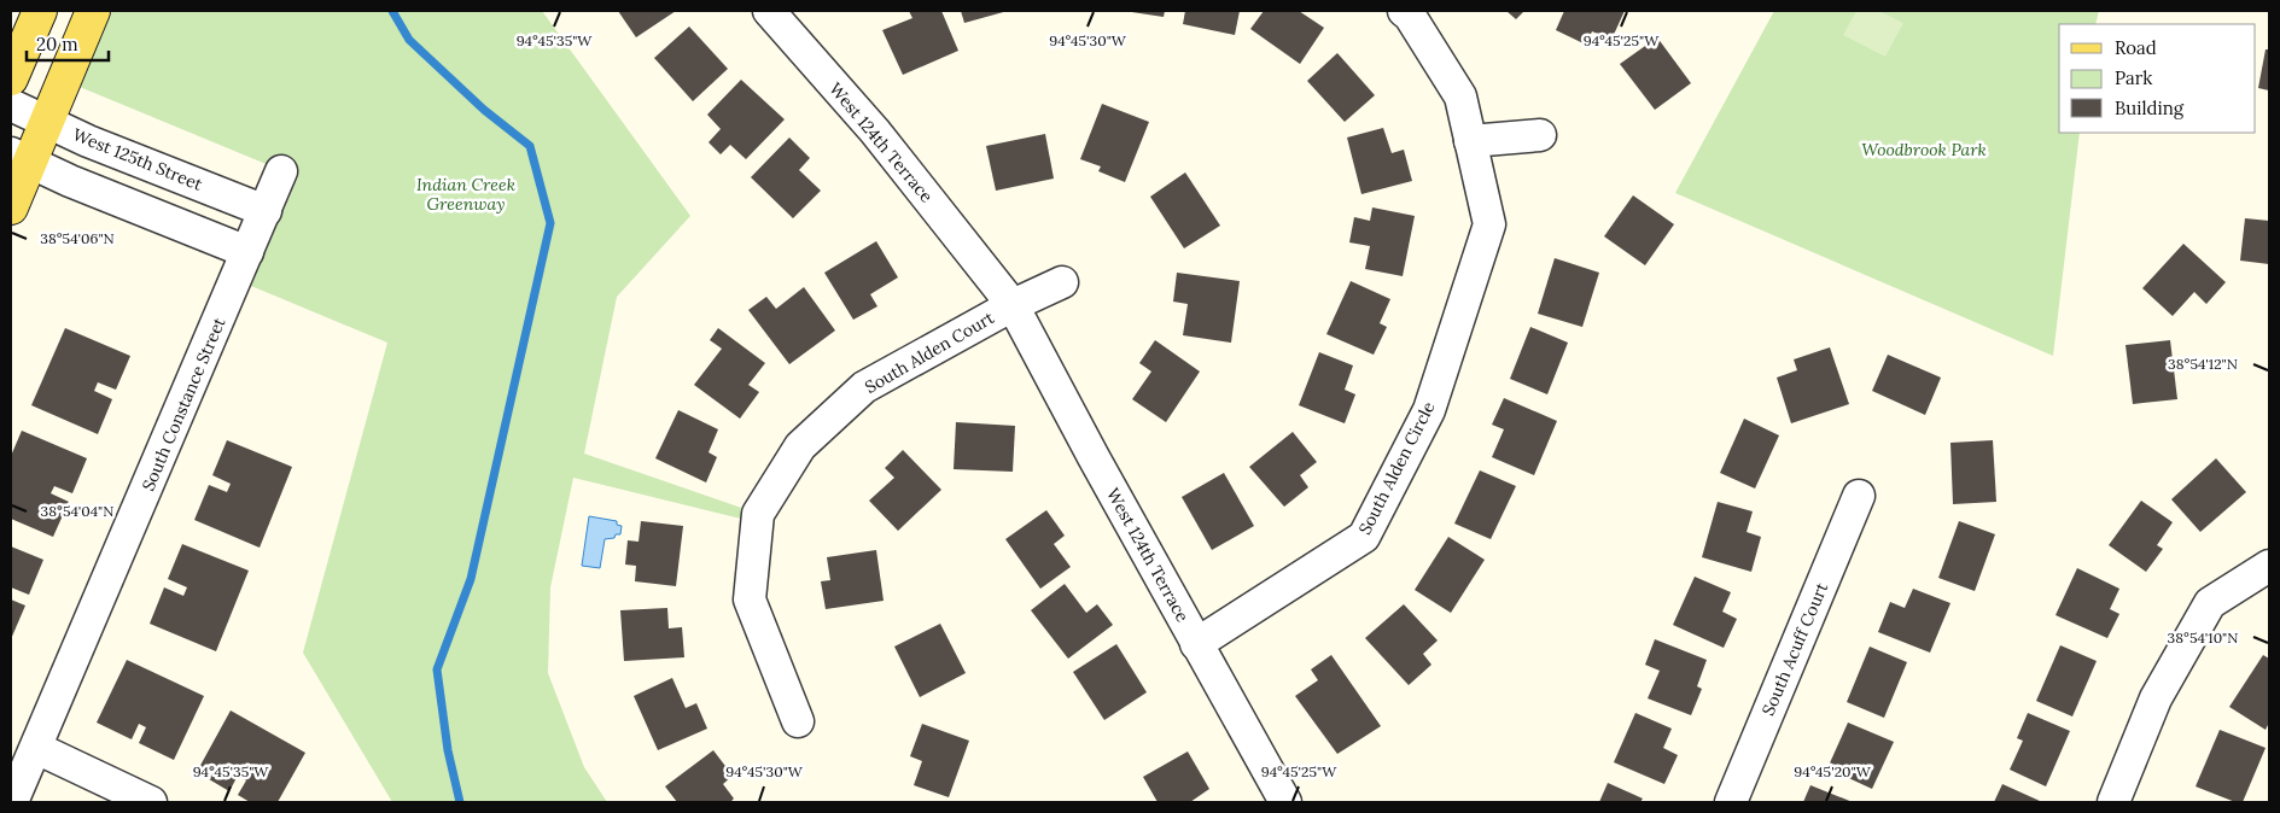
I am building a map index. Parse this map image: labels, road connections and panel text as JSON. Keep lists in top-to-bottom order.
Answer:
{
  "streets": {
    "street": [
      "West 124th Terrace",
      "West 125th Street",
      "South Alden Court",
      "South Constance Street",
      "South Alden Circle",
      "South Acuff Court"
    ]
  },
  "crossings": [
    ["West 124th Terrace", "South Alden Court"],
    ["West 124th Terrace", "South Alden Circle"],
    ["West 125th Street", "South Constance Street"]
  ],
  "parks": ["Woodbrook Park", "Indian Creek Greenway"],
  "legend": ["Road", "Park", "Building"],
  "scale_bar": "20 m",
  "coordinates": [
    "94°45'35\"W",
    "94°45'30\"W",
    "94°45'25\"W",
    "38°54'06\"N",
    "38°54'12\"N",
    "38°54'04\"N",
    "38°54'10\"N",
    "94°45'20\"W"
  ]
}
